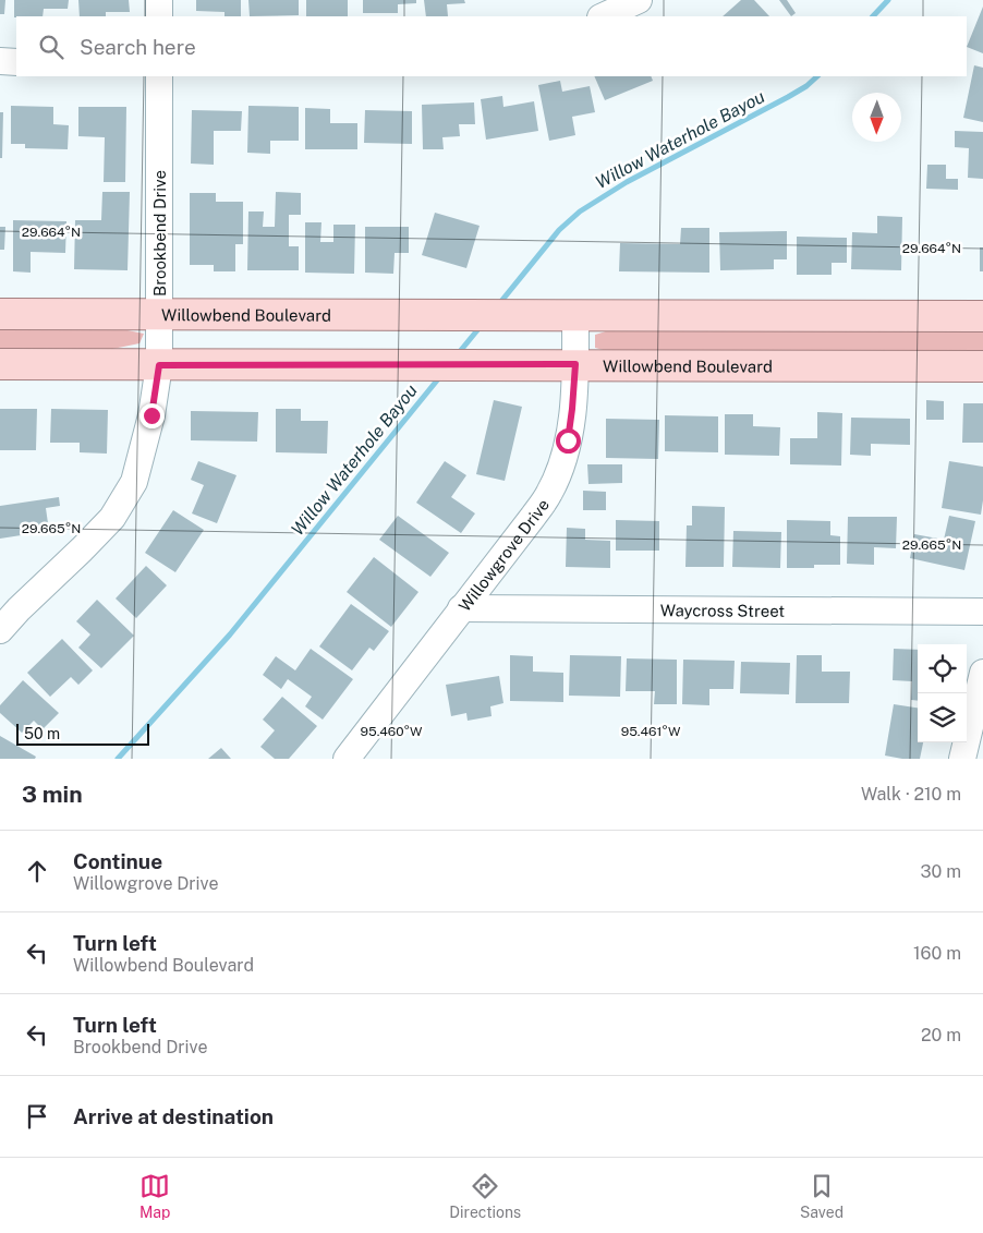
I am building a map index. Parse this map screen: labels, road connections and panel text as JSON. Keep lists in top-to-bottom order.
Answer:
{
  "streets": {
    "main road": ["Willowbend Boulevard"],
    "street": ["Brookbend Drive", "Willowgrove Drive", "Waycross Street"]
  },
  "crossings": [
    ["Brookbend Drive", "Willowbend Boulevard"],
    ["Willowbend Boulevard", "Willowgrove Drive"],
    ["Willowgrove Drive", "Waycross Street"]
  ],
  "water": ["Willow Waterhole Bayou"],
  "scale_bar": "50 m",
  "north": "bottom",
  "page": {
    "search": "Search here",
    "scale": "50 m",
    "heading": ["3 min", "Walk · 210 m"],
    "list": [
      ["Continue", "Willowgrove Drive", "30 m"],
      ["Turn left", "Willowbend Boulevard", "160 m"],
      ["Turn left", "Brookbend Drive", "20 m"],
      "Arrive at destination"
    ],
    "nav": ["Map", "Directions", "Saved"]
  },
  "coordinates": [
    "29.664°N",
    "29.665°N",
    "95.460°W",
    "95.461°W"
  ]
}
